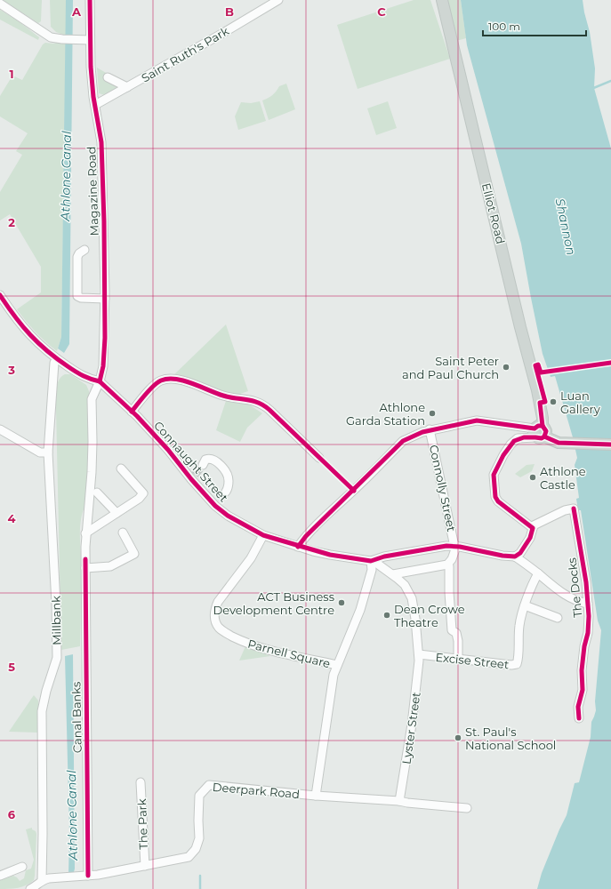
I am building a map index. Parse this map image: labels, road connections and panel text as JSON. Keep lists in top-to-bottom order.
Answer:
{
  "streets": {
    "main road": ["Elliot Road"],
    "street": [
      "Saint Ruth's Park",
      "Magazine Road",
      "Connaught Street",
      "Connolly Street",
      "The Docks",
      "Millbank",
      "Parnell Square",
      "Excise Street",
      "Canal Banks",
      "Lyster Street",
      "Deerpark Road",
      "The Park"
    ]
  },
  "crossings": [
    ["Saint Ruth's Park", "Magazine Road"],
    ["Magazine Road", "Connaught Street"],
    ["Magazine Road", "Canal Banks"],
    ["Connaught Street", "Parnell Square"],
    ["Connaught Street", "Canal Banks"],
    ["Connaught Street", "Lyster Street"],
    ["Millbank", "Deerpark Road"],
    ["Parnell Square", "Lyster Street"],
    ["Parnell Square", "Deerpark Road"],
    ["Excise Street", "Lyster Street"],
    ["Canal Banks", "Deerpark Road"],
    ["Lyster Street", "Deerpark Road"],
    ["Deerpark Road", "The Park"]
  ],
  "water": ["Athlone Canal", "Shannon"],
  "places": [
    "Saint Peter and Paul Church",
    "Luan Gallery",
    "Athlone Garda Station",
    "Athlone Castle",
    "ACT Business Development Centre",
    "Dean Crowe Theatre",
    "St. Paul's National School"
  ],
  "scale_bar": "100 m",
  "grid": {
    "columns": ["A", "B", "C"],
    "rows": [
      "1",
      "2",
      "3",
      "4",
      "5",
      "6"
    ]
  }
}
